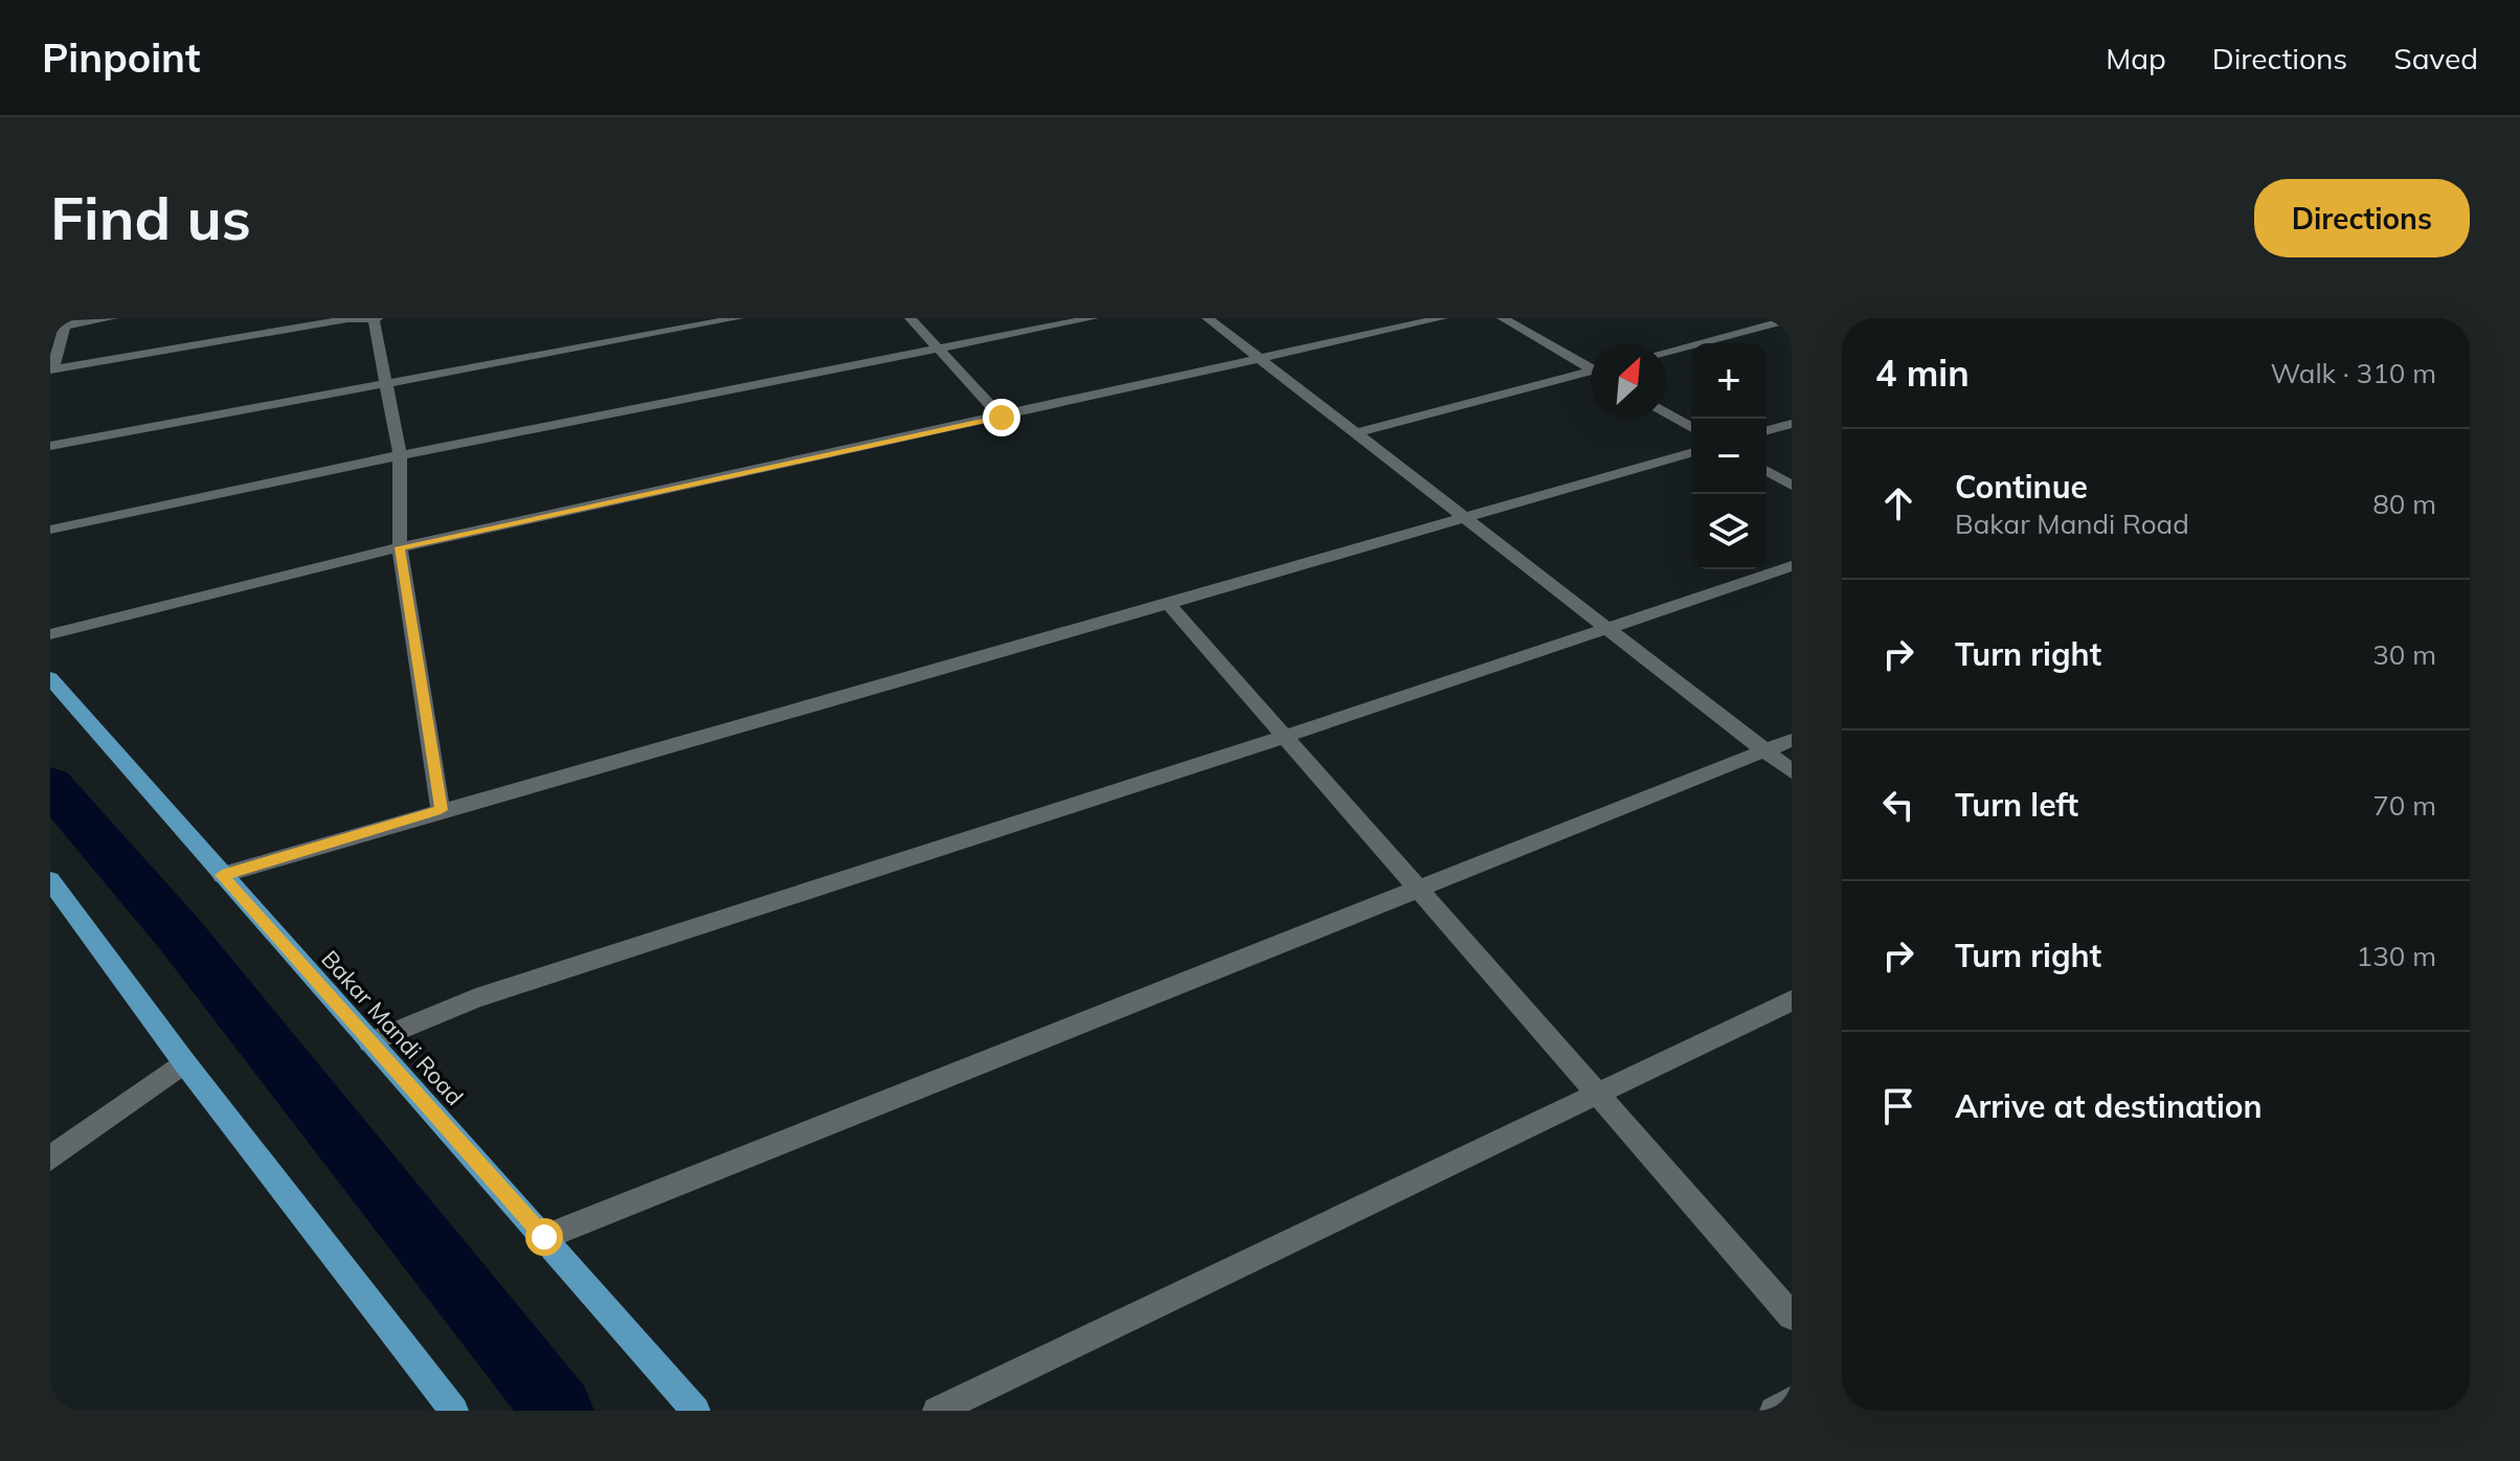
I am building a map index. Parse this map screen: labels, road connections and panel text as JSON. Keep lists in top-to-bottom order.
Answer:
{
  "streets": {
    "main road": ["Bakar Mandi Road"]
  },
  "north": "top right",
  "page": {
    "header": "Pinpoint",
    "nav": ["Map", "Directions", "Saved"],
    "buttons": "Directions",
    "title": "Find us",
    "heading": ["4 min", "Walk · 310 m"],
    "map_buttons": ["+", "−"],
    "list": [
      ["Continue", "Bakar Mandi Road", "80 m"],
      ["Turn right", "30 m"],
      ["Turn left", "70 m"],
      ["Turn right", "130 m"],
      "Arrive at destination"
    ]
  }
}
